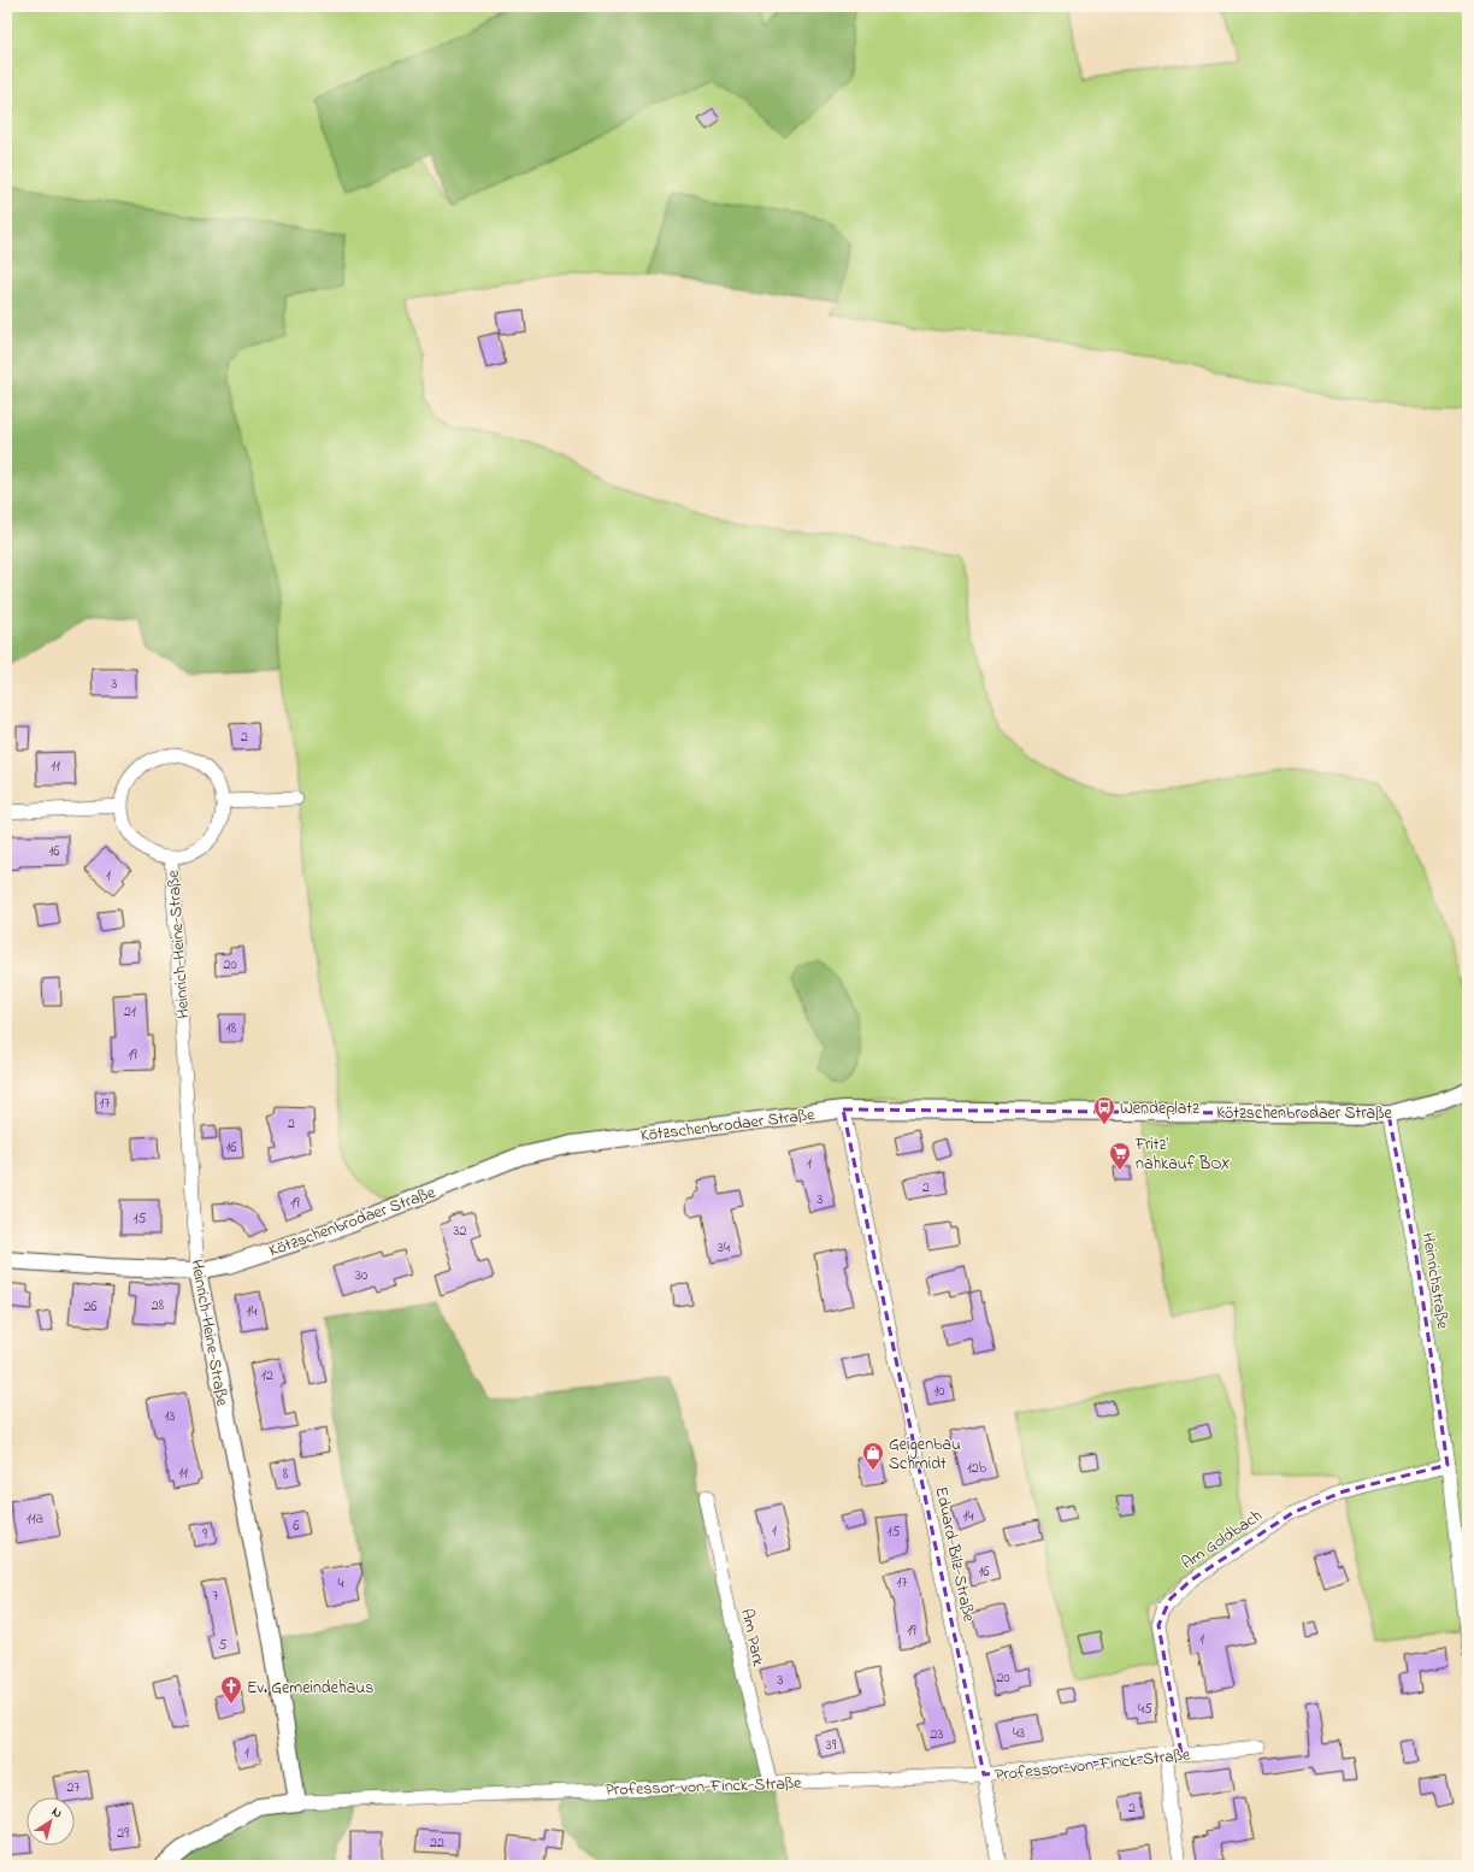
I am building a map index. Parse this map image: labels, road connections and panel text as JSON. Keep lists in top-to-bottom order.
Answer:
{
  "streets": {
    "street": [
      "Heinrich-Heine-Straße",
      "Kötzschenbrodaer Straße",
      "Heinrichstraße",
      "Am Goldbach",
      "Eduard-Bilz-Straße",
      "Am Park",
      "Professor-von-Finck-Straße"
    ]
  },
  "crossings": [
    ["Heinrich-Heine-Straße", "Kötzschenbrodaer Straße"],
    ["Heinrich-Heine-Straße", "Professor-von-Finck-Straße"],
    ["Kötzschenbrodaer Straße", "Heinrichstraße"],
    ["Kötzschenbrodaer Straße", "Eduard-Bilz-Straße"],
    ["Heinrichstraße", "Am Goldbach"],
    ["Am Goldbach", "Professor-von-Finck-Straße"],
    ["Eduard-Bilz-Straße", "Professor-von-Finck-Straße"],
    ["Am Park", "Professor-von-Finck-Straße"]
  ],
  "places": {
    "bus stop": ["Wendeplatz"],
    "supermarket": ["Fritz' nahkauf BOX"],
    "shop": ["Geigenbau Schmidt"],
    "church": ["Ev. Gemeindehaus"]
  },
  "house_numbers": [
    "3",
    "2",
    "11",
    "16",
    "1",
    "20",
    "21",
    "18",
    "19",
    "17",
    "2",
    "16",
    "1",
    "2",
    "3",
    "19",
    "15",
    "32",
    "34",
    "30",
    "28",
    "26",
    "14",
    "12",
    "10",
    "13",
    "12b",
    "11",
    "8",
    "14",
    "11a",
    "6",
    "1",
    "15",
    "9",
    "16",
    "17",
    "4",
    "7",
    "19",
    "1",
    "5",
    "20",
    "3",
    "45",
    "43",
    "23",
    "39",
    "1",
    "27",
    "2",
    "29",
    "22"
  ],
  "north": "top right"
}
